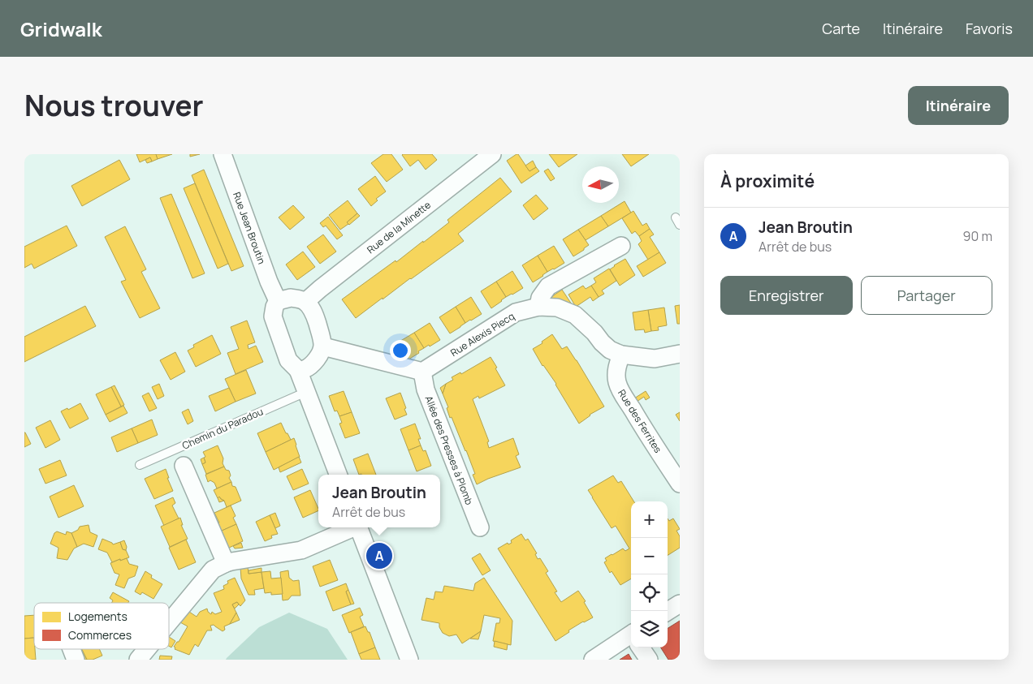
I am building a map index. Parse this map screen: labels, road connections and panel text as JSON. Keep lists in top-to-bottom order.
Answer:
{
  "streets": {
    "street": [
      "Rue de la Minette",
      "Rue Jean Broutin",
      "Rue Alexis Piecq",
      "Rue des Ferrites",
      "Allée des Presses à Plomb"
    ],
    "lane": ["Chemin du Paradou"]
  },
  "crossings": [
    ["Rue Alexis Piecq", "Rue des Ferrites"],
    ["Rue Alexis Piecq", "Allée des Presses à Plomb"]
  ],
  "legend": ["Logements", "Commerces"],
  "north": "left",
  "page": {
    "header": "Gridwalk",
    "nav": ["Carte", "Itinéraire", "Favoris"],
    "title": "Nous trouver",
    "buttons": [
      "Itinéraire",
      ["Enregistrer", "Partager"]
    ],
    "heading": "À proximité",
    "list": [
      {
        "mark": "A",
        "name": "Jean Broutin",
        "note": "Arrêt de bus",
        "value": "90 m"
      }
    ],
    "popup": ["Jean Broutin", "Arrêt de bus"],
    "map_buttons": ["+", "−"],
    "pins": "A"
  }
}
